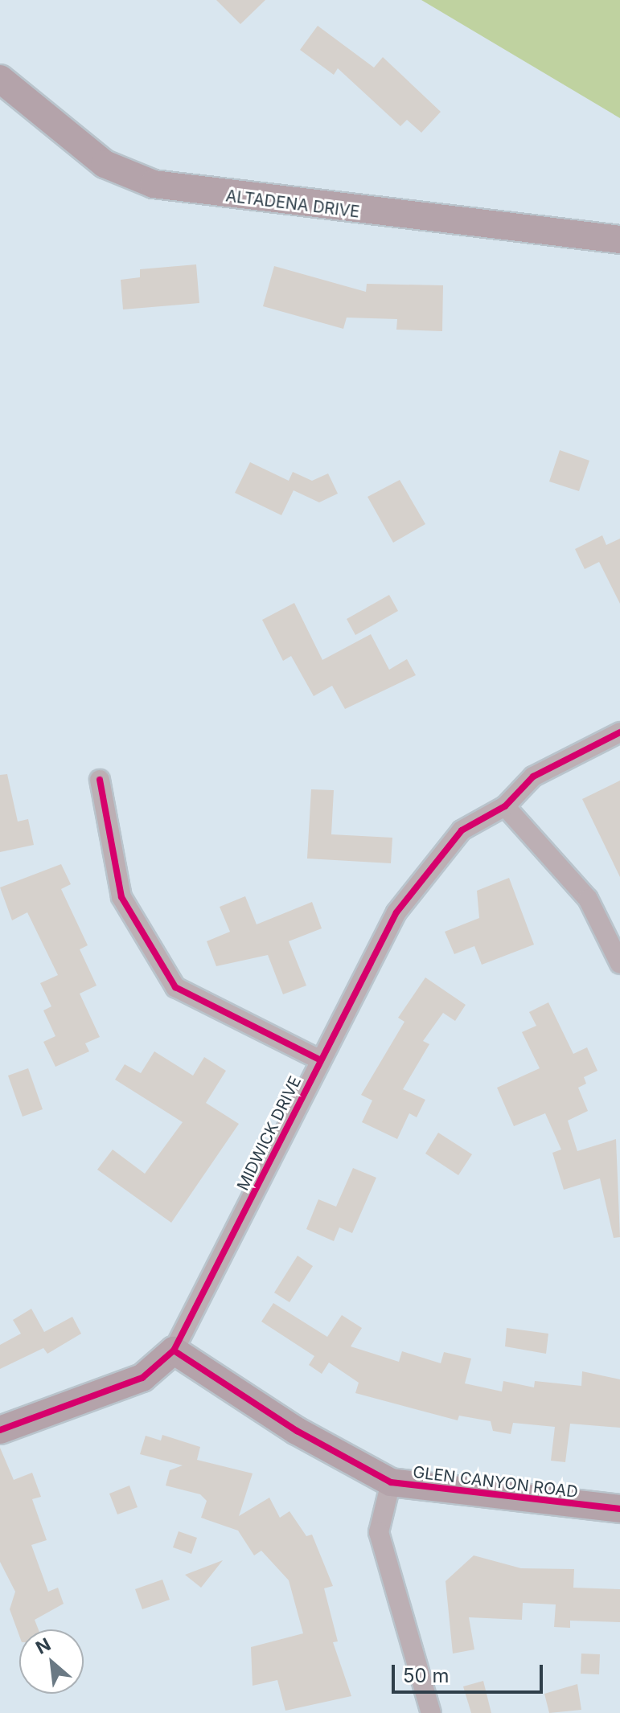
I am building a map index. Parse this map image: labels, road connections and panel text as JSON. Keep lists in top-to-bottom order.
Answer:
{
  "streets": {
    "street": ["ALTADENA DRIVE", "MIDWICK DRIVE", "GLEN CANYON ROAD"]
  },
  "crossings": [
    ["MIDWICK DRIVE", "GLEN CANYON ROAD"]
  ],
  "scale_bar": "50 m",
  "north": "top left"
}
